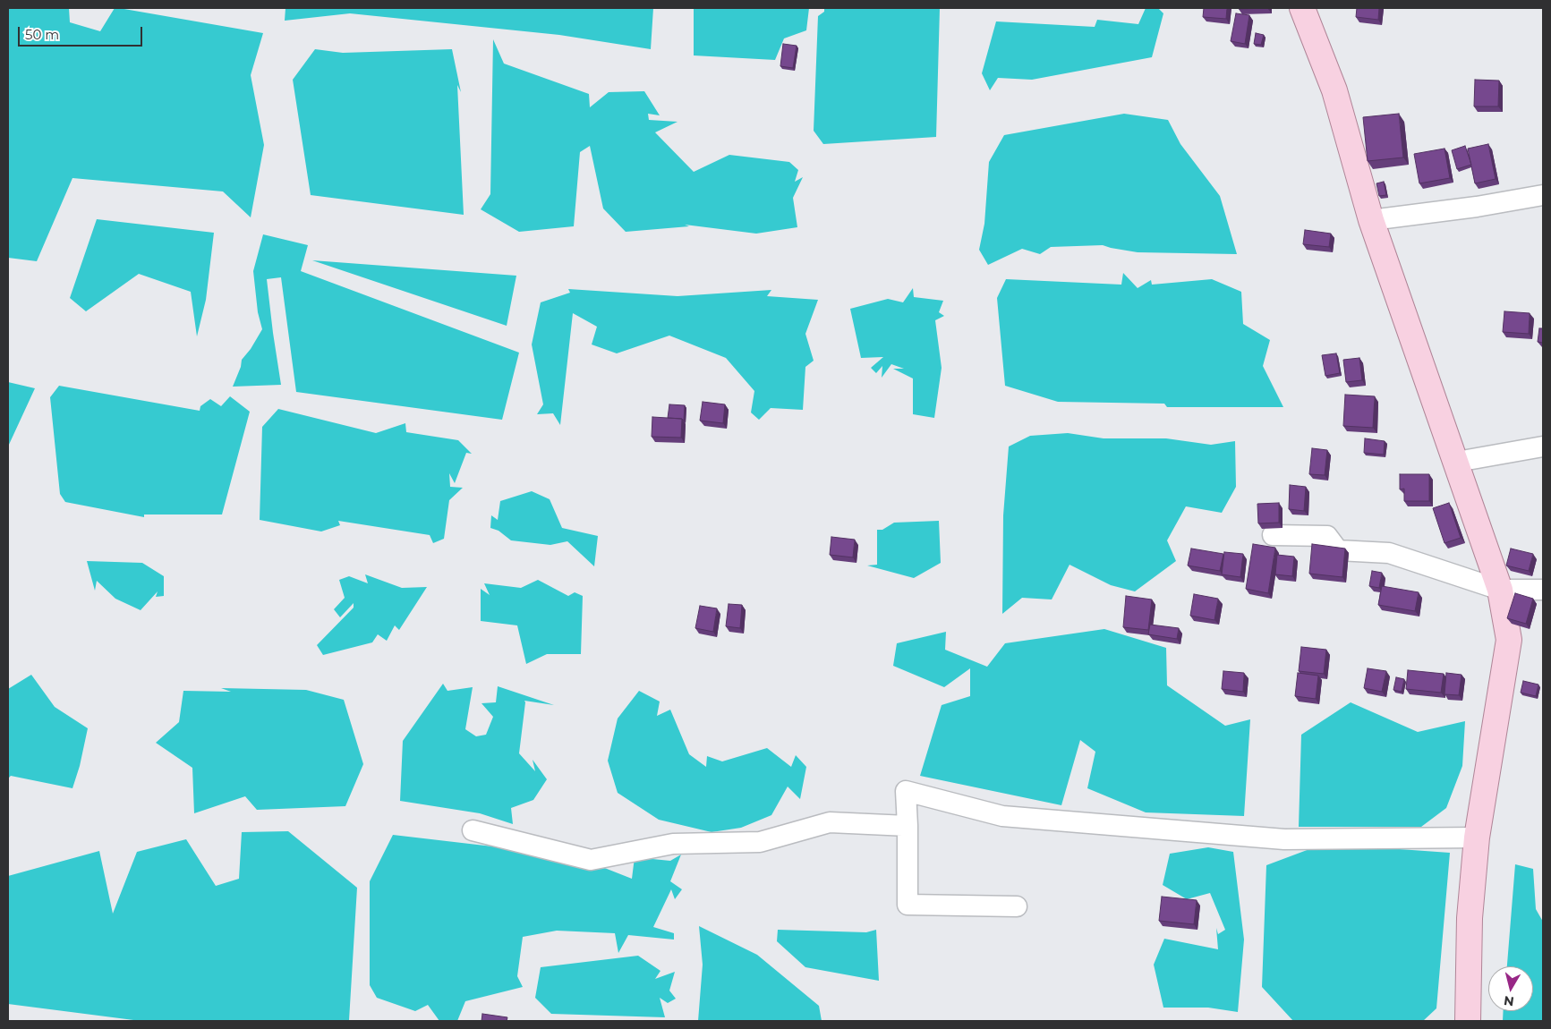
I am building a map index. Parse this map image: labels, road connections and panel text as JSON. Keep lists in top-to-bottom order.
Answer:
{
  "scale_bar": "50 m",
  "north": "bottom"
}
